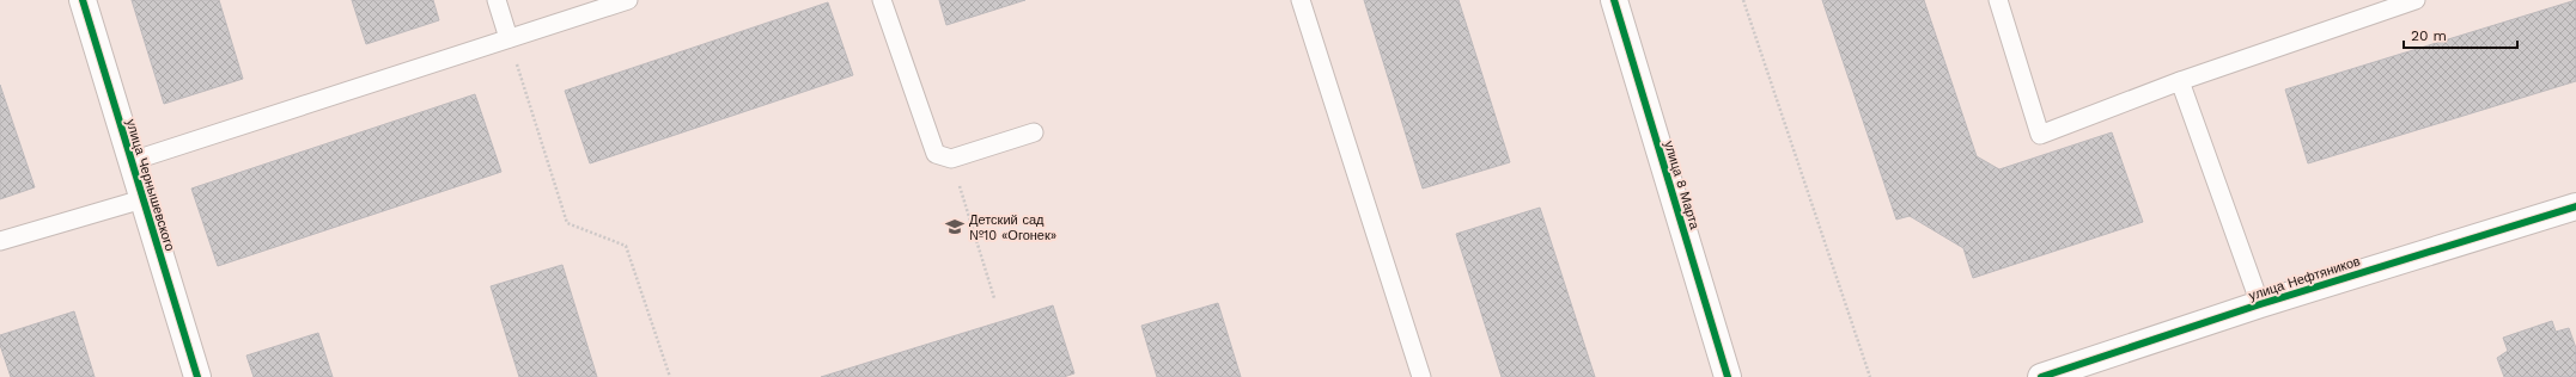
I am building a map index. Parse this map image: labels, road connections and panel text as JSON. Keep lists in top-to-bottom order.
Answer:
{
  "streets": {
    "street": ["улица Чернышевского", "улица 8 Марта", "улица Нефтяников"]
  },
  "places": {
    "school or university": ["Детский сад №10 «Огонек»"]
  },
  "scale_bar": "20 m"
}
